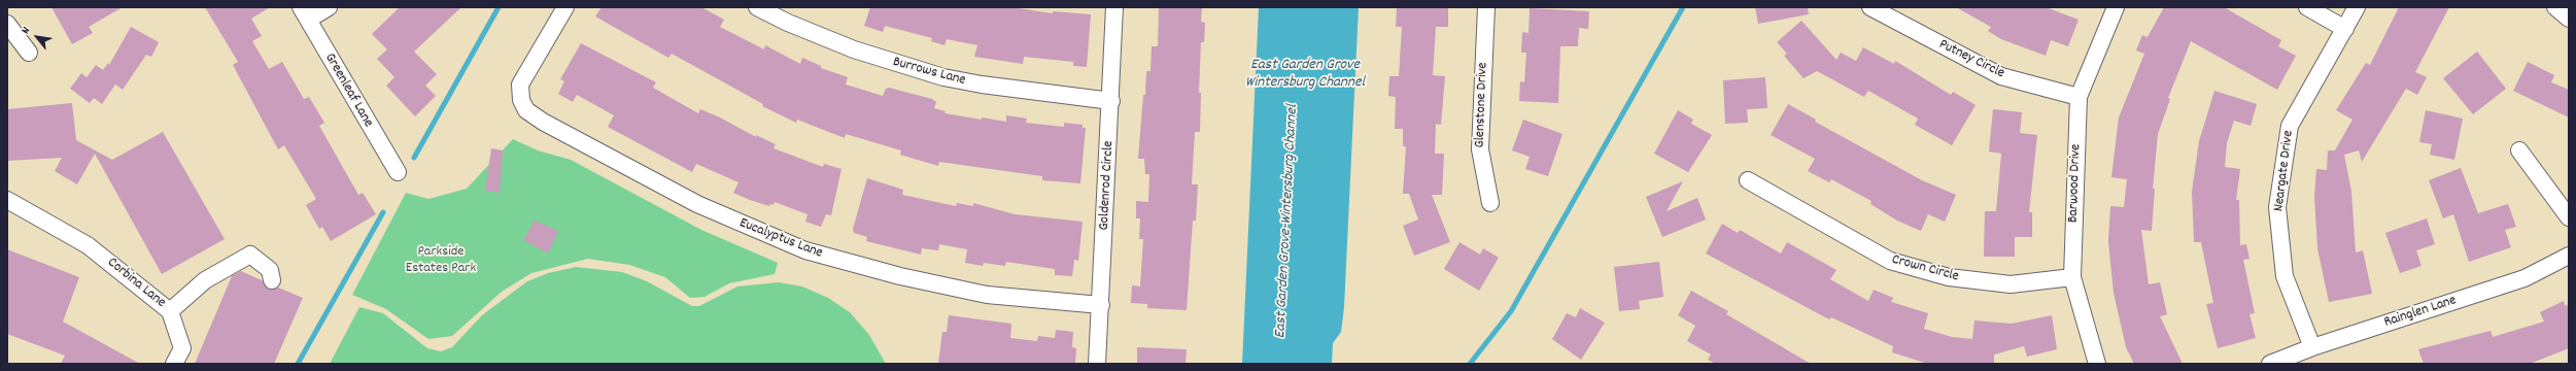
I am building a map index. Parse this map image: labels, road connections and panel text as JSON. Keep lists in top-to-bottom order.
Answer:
{
  "streets": {
    "street": [
      "Putney Circle",
      "Burrows Lane",
      "Greenleaf Lane",
      "Glenstone Drive",
      "Neargate Drive",
      "Barwood Drive",
      "Goldenrod Circle",
      "Eucalyptus Lane",
      "Crown Circle",
      "Corbina Lane",
      "Rainglen Lane"
    ]
  },
  "crossings": [
    ["Putney Circle", "Barwood Drive"],
    ["Burrows Lane", "Goldenrod Circle"],
    ["Neargate Drive", "Rainglen Lane"],
    ["Barwood Drive", "Crown Circle"],
    ["Goldenrod Circle", "Eucalyptus Lane"]
  ],
  "water": ["East Garden Grove Wintersburg Channel", "East Garden Grove-Wintersburg Channel"],
  "parks": ["Parkside Estates Park"],
  "north": "top left"
}
